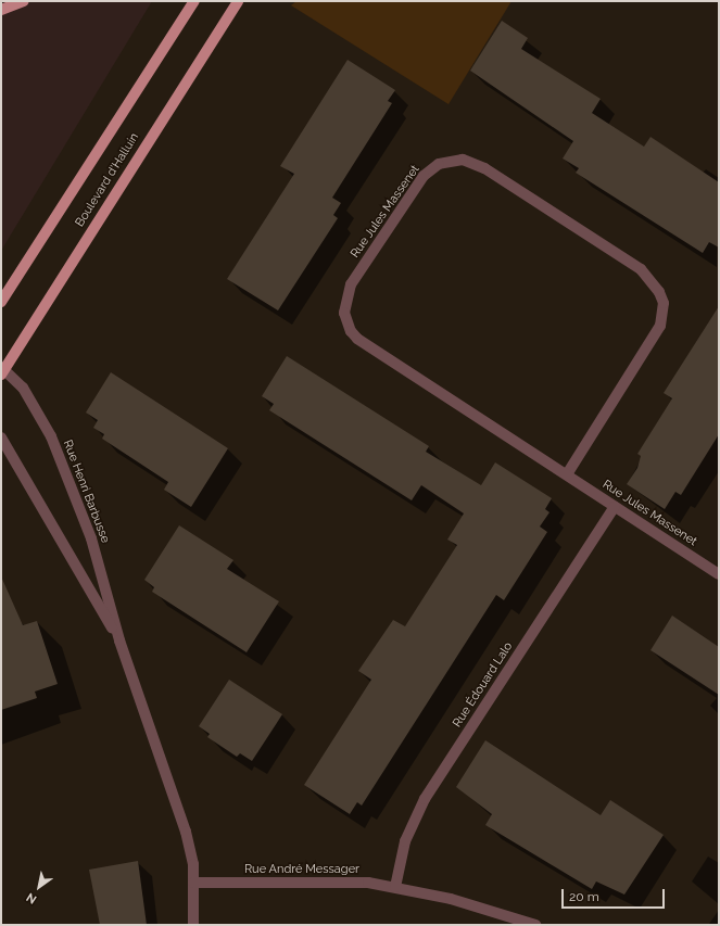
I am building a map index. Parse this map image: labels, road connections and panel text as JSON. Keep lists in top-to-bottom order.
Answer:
{
  "streets": {
    "main road": ["Boulevard d'Halluin"],
    "street": [
      "Rue Jules Massenet",
      "Rue Henri Barbusse",
      "Rue Édouard Lalo",
      "Rue André Messager"
    ]
  },
  "crossings": [
    ["Boulevard d'Halluin", "Rue Henri Barbusse"],
    ["Rue Jules Massenet", "Rue Édouard Lalo"],
    ["Rue Henri Barbusse", "Rue André Messager"],
    ["Rue Édouard Lalo", "Rue André Messager"]
  ],
  "scale_bar": "20 m",
  "north": "bottom left"
}
